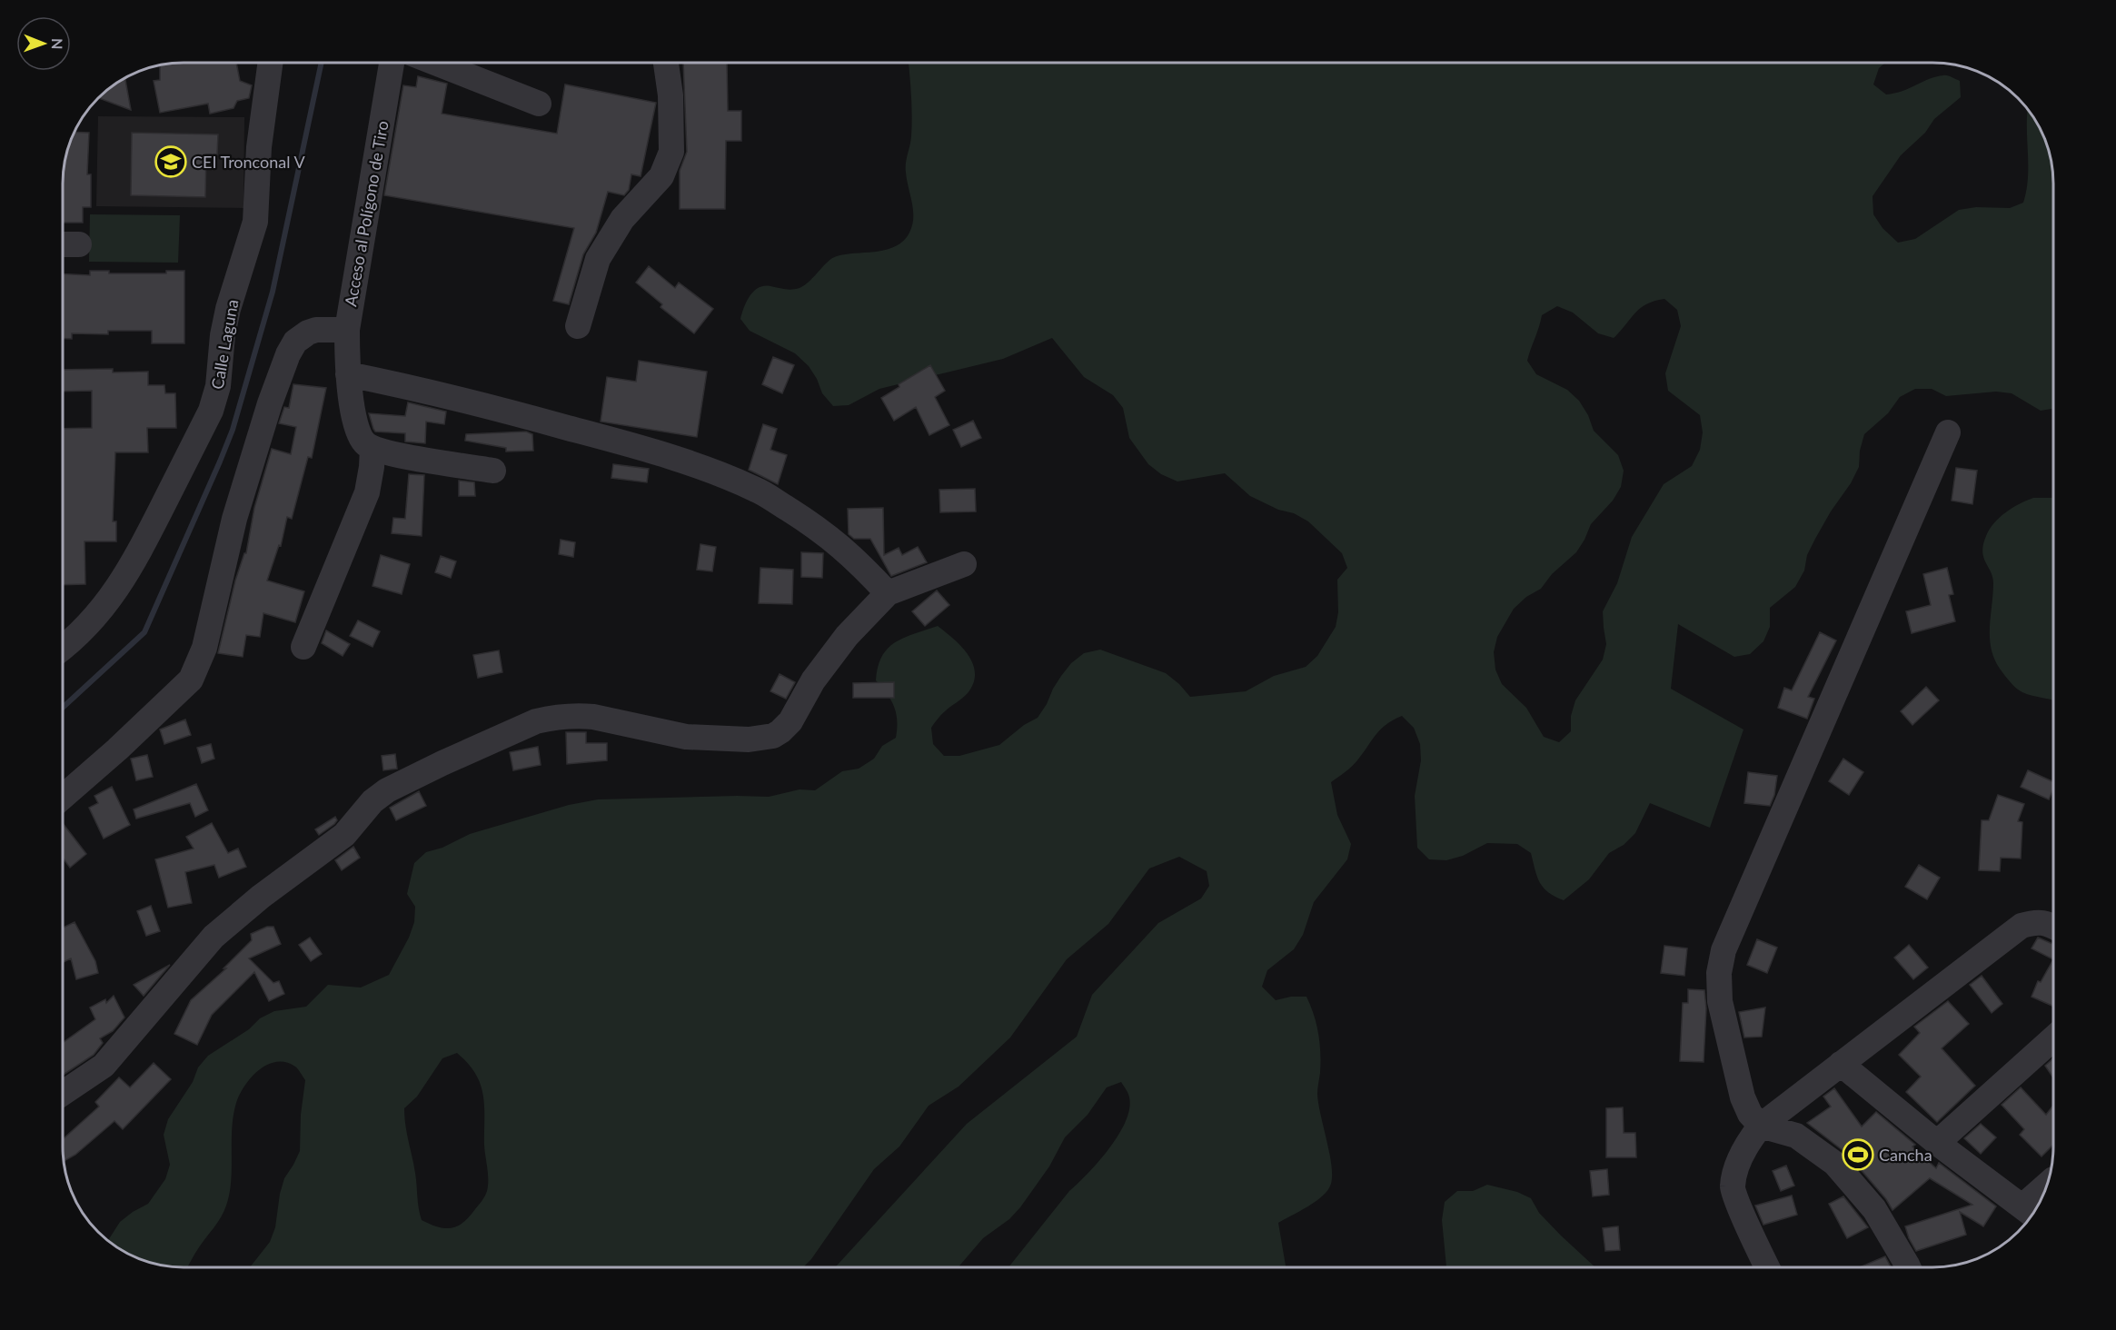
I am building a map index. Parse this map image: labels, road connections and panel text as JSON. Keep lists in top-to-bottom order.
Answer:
{
  "streets": {
    "street": ["Acceso al Polígono de Tiro", "Calle Laguna"]
  },
  "places": {
    "school or university": ["CEI Tronconal V"],
    "sports": ["Cancha"]
  },
  "north": "right"
}
